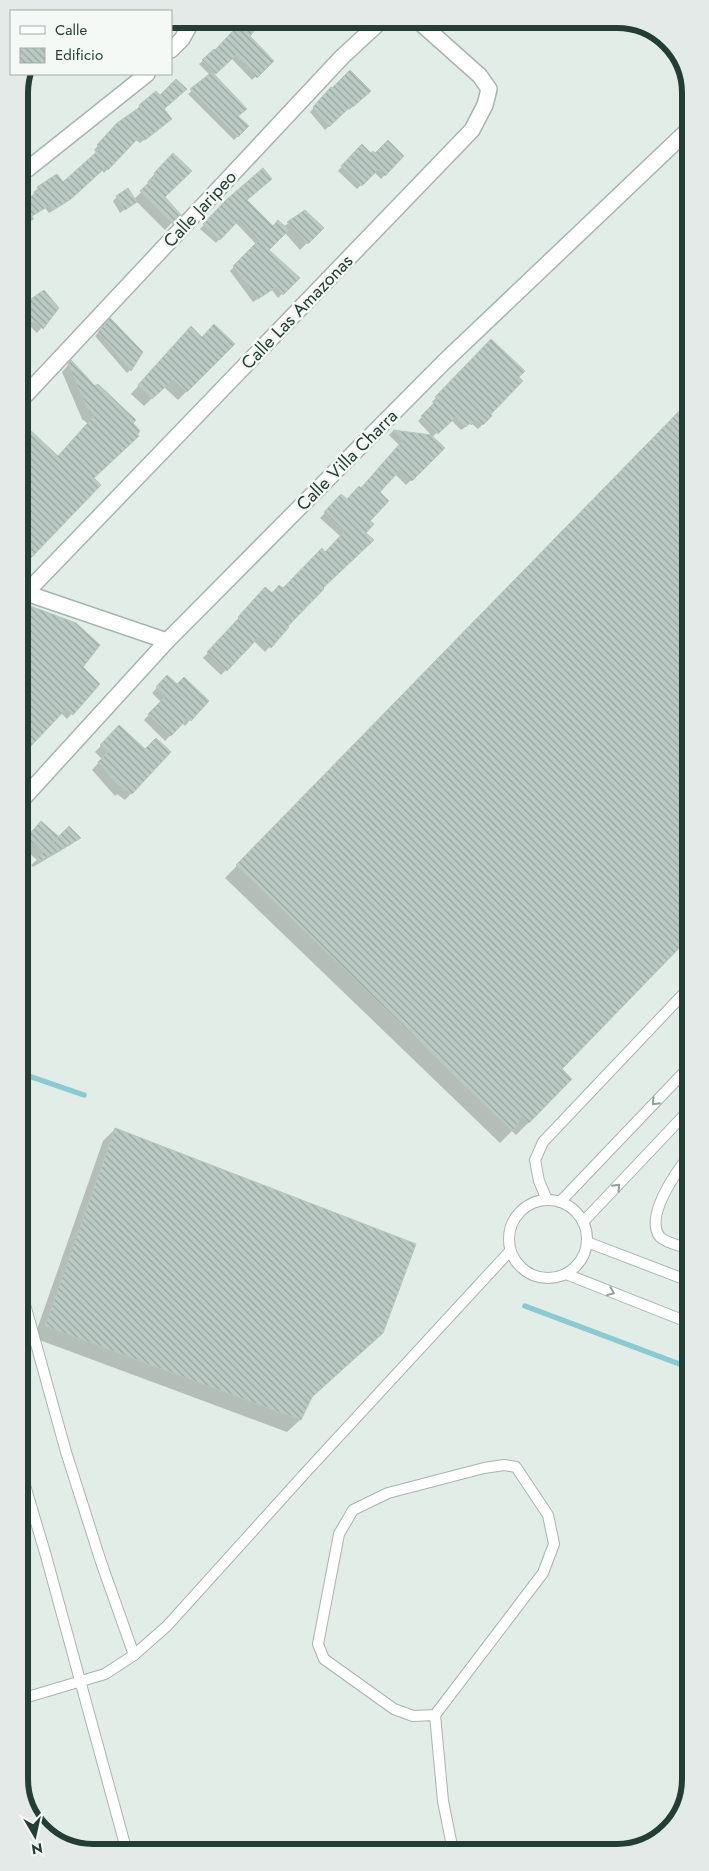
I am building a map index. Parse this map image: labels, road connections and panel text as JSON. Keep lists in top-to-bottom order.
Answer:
{
  "streets": {
    "street": ["Calle Jaripeo", "Calle Las Amazonas", "Calle Villa Charra"]
  },
  "legend": ["Calle", "Edificio"],
  "north": "bottom"
}
